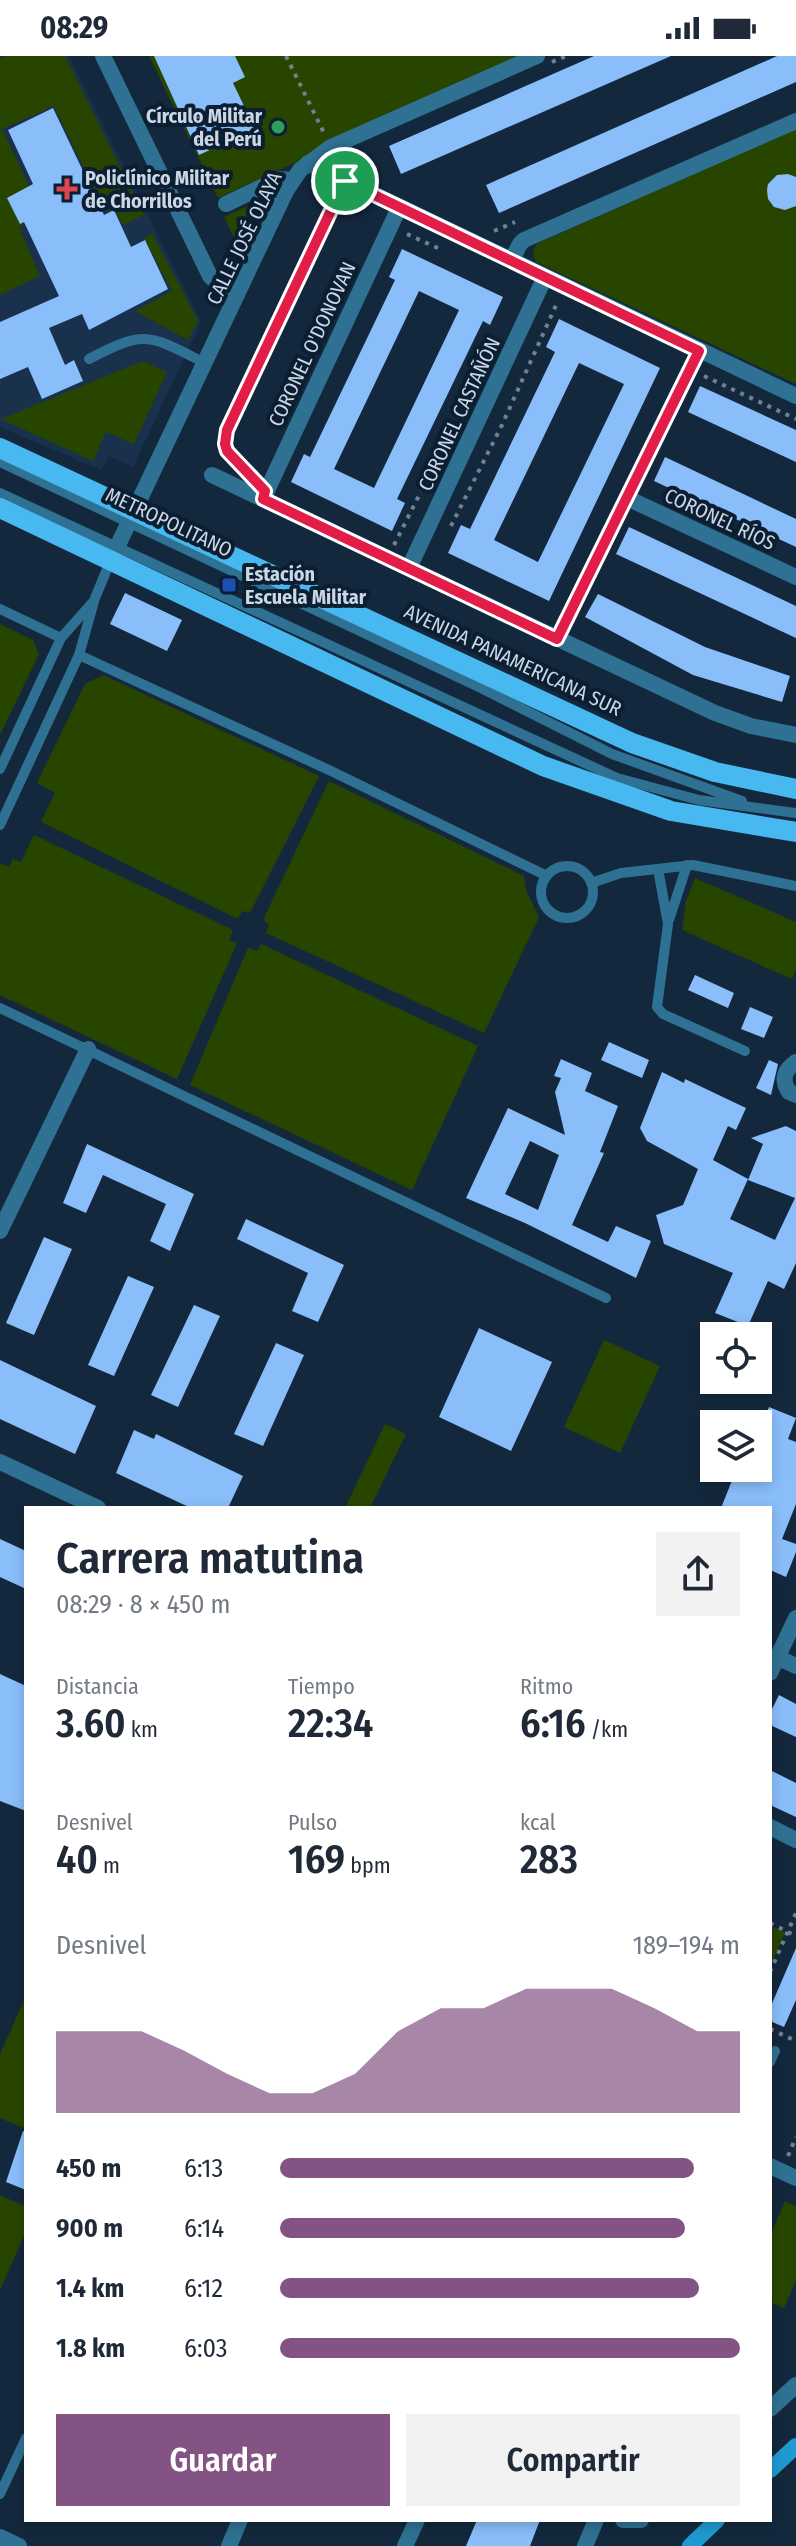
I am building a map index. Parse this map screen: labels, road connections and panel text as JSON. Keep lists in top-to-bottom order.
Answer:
{
  "streets": {
    "main road": ["AVENIDA PANAMERICANA SUR"],
    "street": [
      "CALLE JOSÉ OLAYA",
      "CORONEL O'DONOVAN",
      "CORONEL CASTAÑÓN",
      "CORONEL RÍOS"
    ],
    "lane": ["METROPOLITANO"]
  },
  "crossings": [
    ["CALLE JOSÉ OLAYA", "METROPOLITANO"],
    ["CALLE JOSÉ OLAYA", "AVENIDA PANAMERICANA SUR"],
    ["METROPOLITANO", "AVENIDA PANAMERICANA SUR"]
  ],
  "places": {
    "other": ["Círculo Militar del Perú"],
    "health": ["Policlínico Militar de Chorrillos"],
    "transit": ["Estación Escuela Militar"]
  },
  "page": {
    "status": "08:29",
    "heading": ["Carrera matutina", "08:29 · 8 × 450 m"],
    "stats": [
      ["Distancia", "3.60 km"],
      ["Tiempo", "22:34"],
      ["Ritmo", "6:16 /km"],
      ["Desnivel", "40 m"],
      ["Pulso", "169 bpm"],
      ["kcal", "283"]
    ],
    "chart": ["Desnivel", "189–194 m"],
    "list": [
      {
        "name": "450 m",
        "note": "6:13"
      },
      {
        "name": "900 m",
        "note": "6:14"
      },
      {
        "name": "1.4 km",
        "note": "6:12"
      },
      {
        "name": "1.8 km",
        "note": "6:03"
      }
    ],
    "buttons": ["Guardar", "Compartir"]
  }
}
